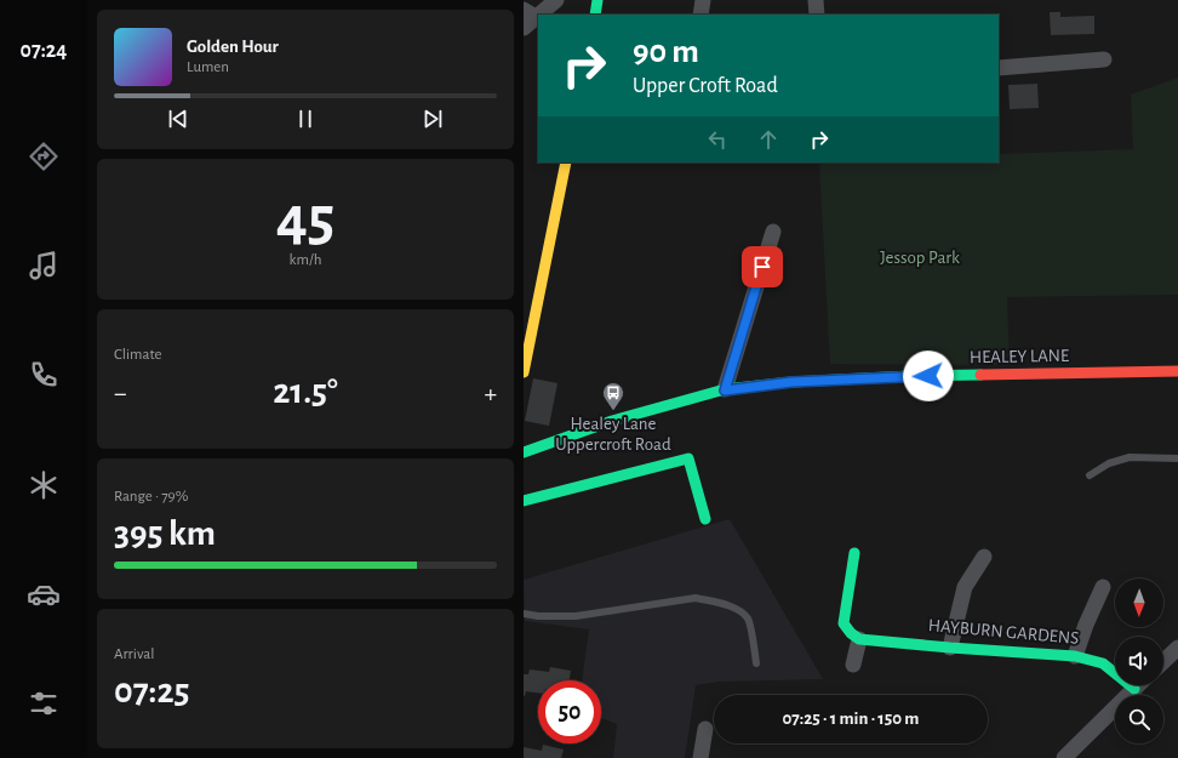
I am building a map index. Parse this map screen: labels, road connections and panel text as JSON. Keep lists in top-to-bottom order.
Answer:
{
  "streets": {
    "street": ["HEALEY LANE", "HAYBURN GARDENS"]
  },
  "parks": ["Jessop Park"],
  "places": {
    "bus stop": ["Healey Lane Uppercroft Road"]
  },
  "north": "bottom",
  "page": {
    "tabs": "07:24",
    "turn": ["90 m", "Upper Croft Road"],
    "song": ["Golden Hour", "Lumen"],
    "tile": [
      ["45", "km/h"],
      "Climate",
      ["Range · 79%", "395 km"],
      ["Arrival", "07:25"]
    ],
    "heat": ["−", "21.5°", "+"],
    "limit": "50",
    "trip": "07:25 · 1 min · 150 m"
  }
}
